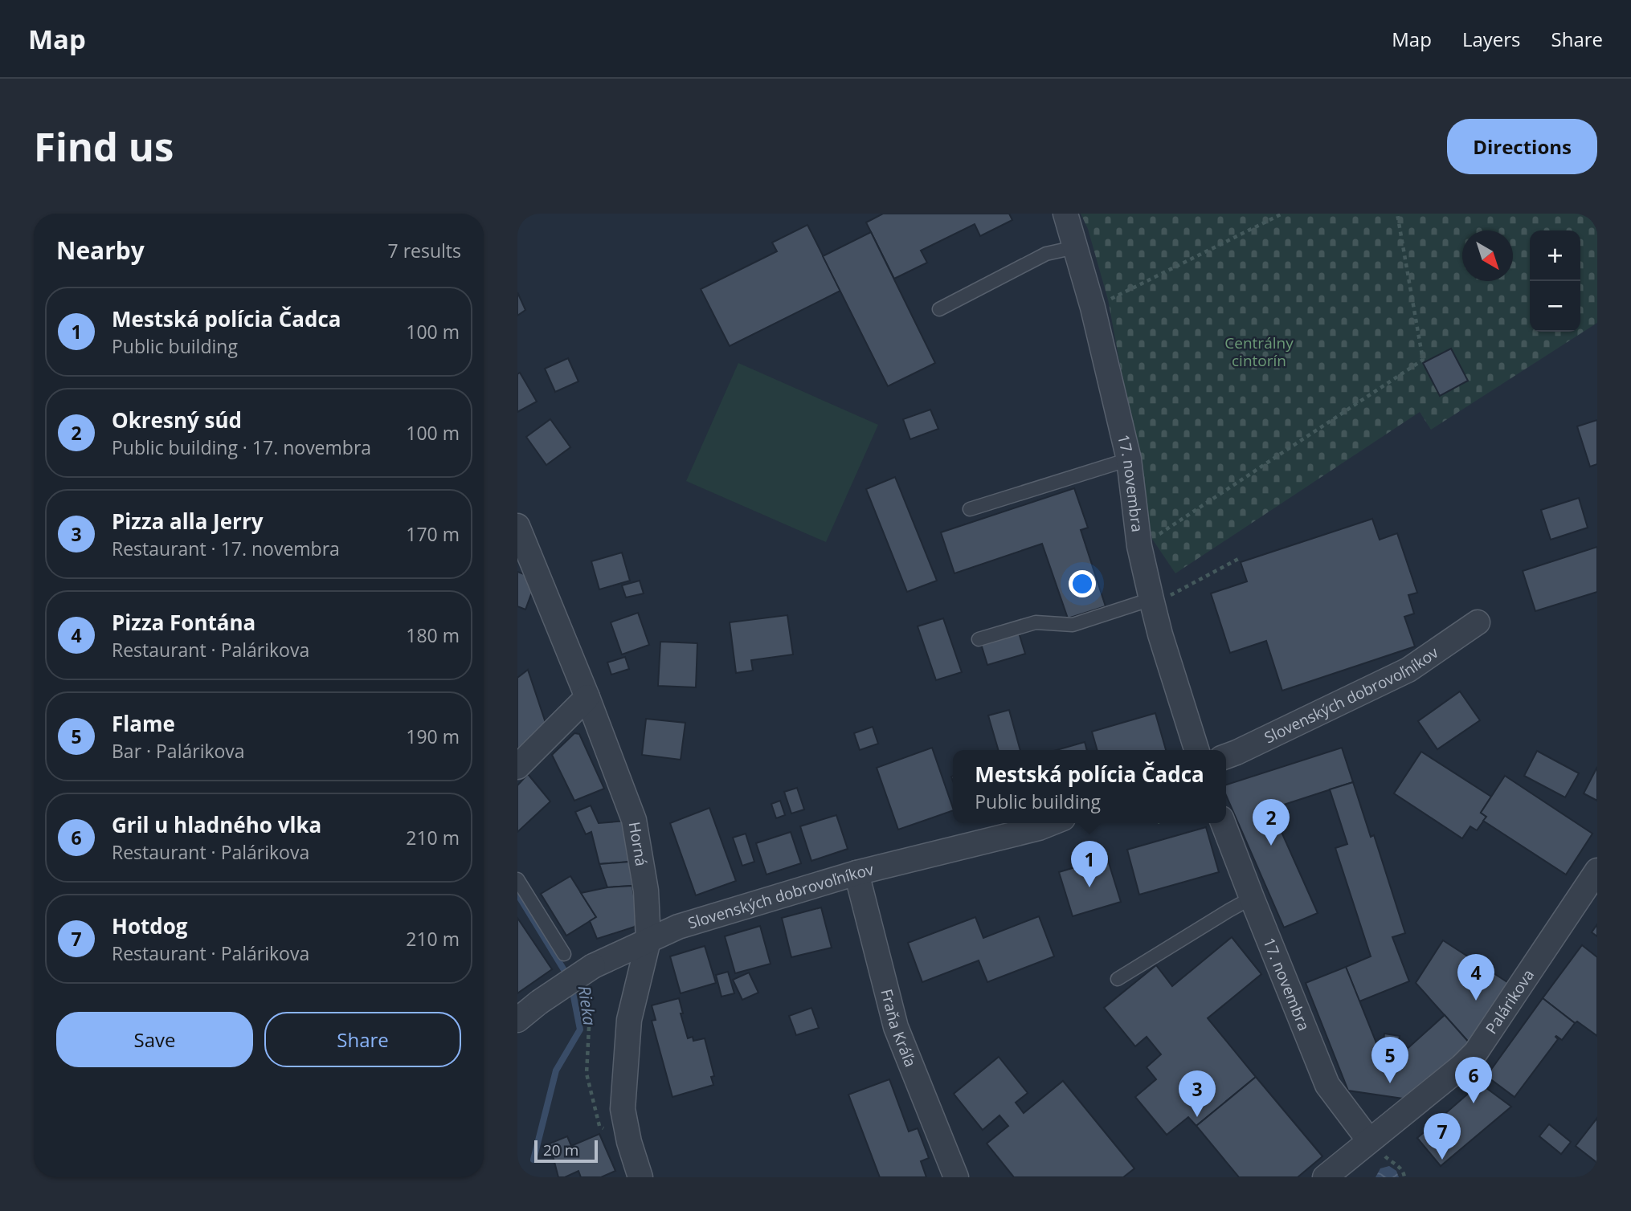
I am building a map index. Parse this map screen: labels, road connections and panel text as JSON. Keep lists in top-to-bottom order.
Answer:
{
  "streets": {
    "street": [
      "17. novembra",
      "Slovenských dobrovoľníkov",
      "Horná",
      "Palárikova",
      "Fraňa Kráľa"
    ]
  },
  "crossings": [
    ["17. novembra", "Palárikova"],
    ["Slovenských dobrovoľníkov", "Horná"],
    ["Slovenských dobrovoľníkov", "Fraňa Kráľa"]
  ],
  "water": ["Rieka"],
  "parks": ["Centrálny cintorín"],
  "scale_bar": "20 m",
  "north": "bottom right",
  "page": {
    "header": "Map",
    "nav": ["Map", "Layers", "Share"],
    "buttons": [
      "Directions",
      ["Save", "Share"]
    ],
    "title": "Find us",
    "heading": ["Nearby", "7 results"],
    "map_buttons": ["+", "−"],
    "list": [
      {
        "mark": "1",
        "name": "Mestská polícia Čadca",
        "note": "Public building",
        "value": "100 m"
      },
      {
        "mark": "2",
        "name": "Okresný súd",
        "note": "Public building · 17. novembra",
        "value": "100 m"
      },
      {
        "mark": "3",
        "name": "Pizza alla Jerry",
        "note": "Restaurant · 17. novembra",
        "value": "170 m"
      },
      {
        "mark": "4",
        "name": "Pizza Fontána",
        "note": "Restaurant · Palárikova",
        "value": "180 m"
      },
      {
        "mark": "5",
        "name": "Flame",
        "note": "Bar · Palárikova",
        "value": "190 m"
      },
      {
        "mark": "6",
        "name": "Gril u hladného vlka",
        "note": "Restaurant · Palárikova",
        "value": "210 m"
      },
      {
        "mark": "7",
        "name": "Hotdog",
        "note": "Restaurant · Palárikova",
        "value": "210 m"
      }
    ],
    "popup": ["Mestská polícia Čadca", "Public building"],
    "pins": [
      "2",
      "1",
      "4",
      "5",
      "6",
      "3",
      "7"
    ],
    "scale": "20 m"
  }
}
